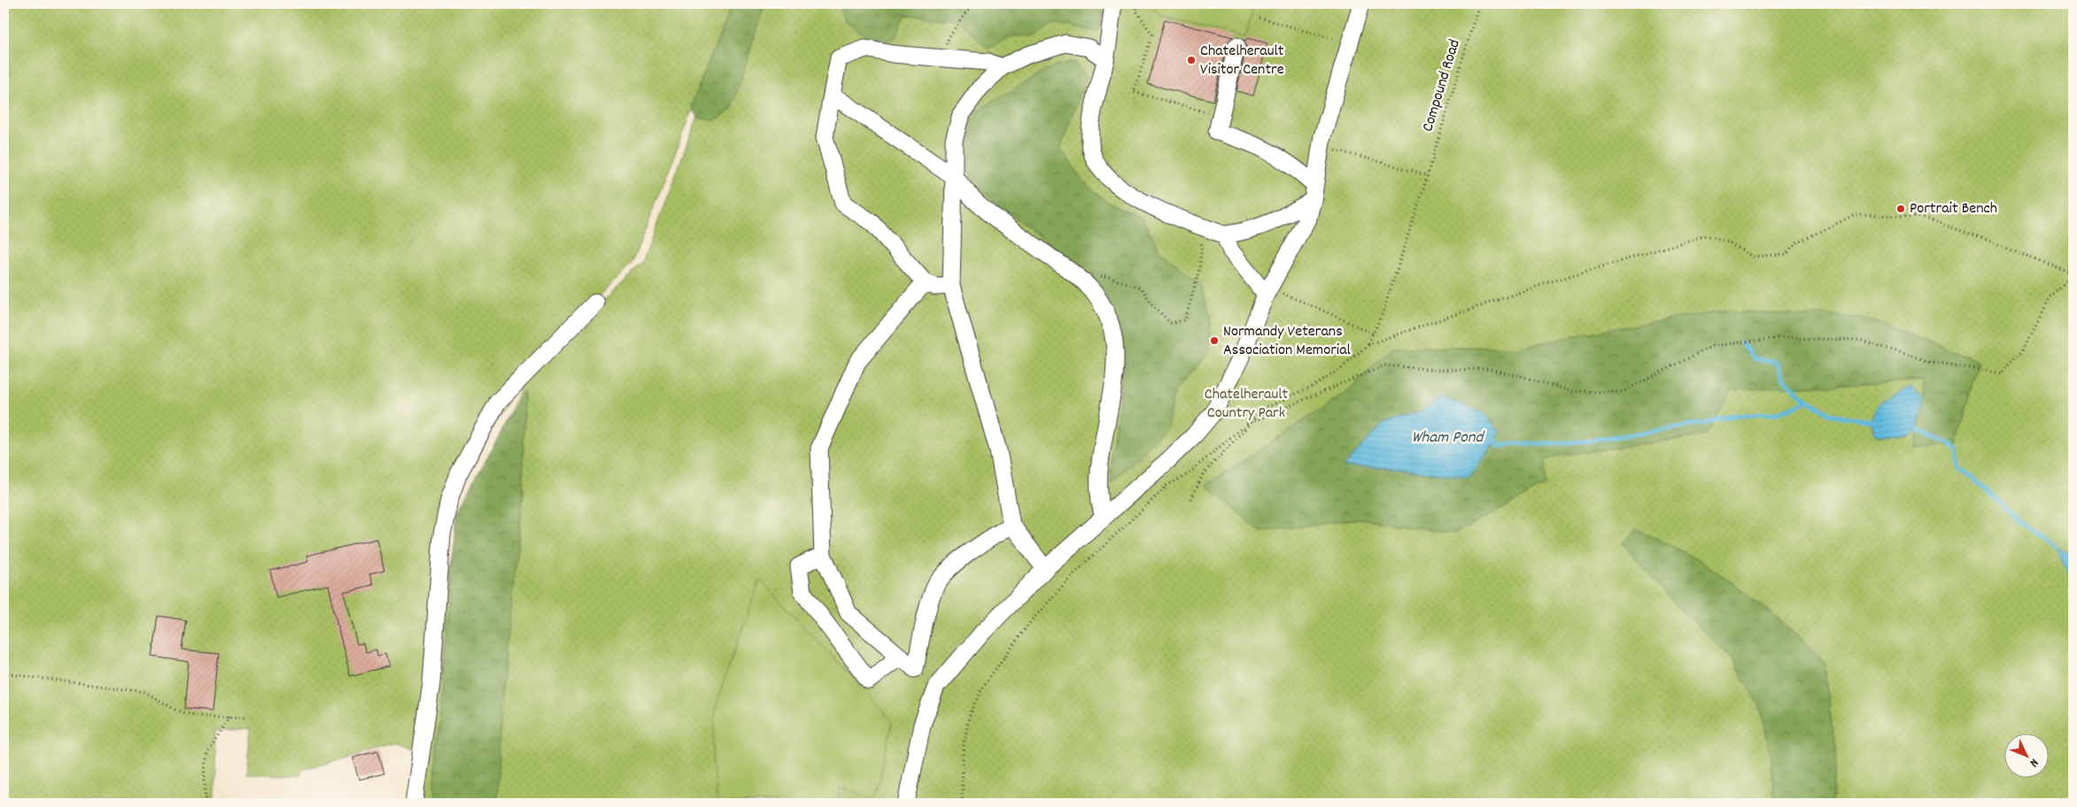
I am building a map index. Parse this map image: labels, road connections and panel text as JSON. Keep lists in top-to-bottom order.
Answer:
{
  "streets": {
    "path": ["Compound Road"]
  },
  "water": ["Wham Pond"],
  "parks": ["Chatelherault Country Park"],
  "places": ["Chatelherault Visitor Centre", "Portrait Bench", "Normandy Veterans Association Memorial"],
  "north": "bottom right"
}
